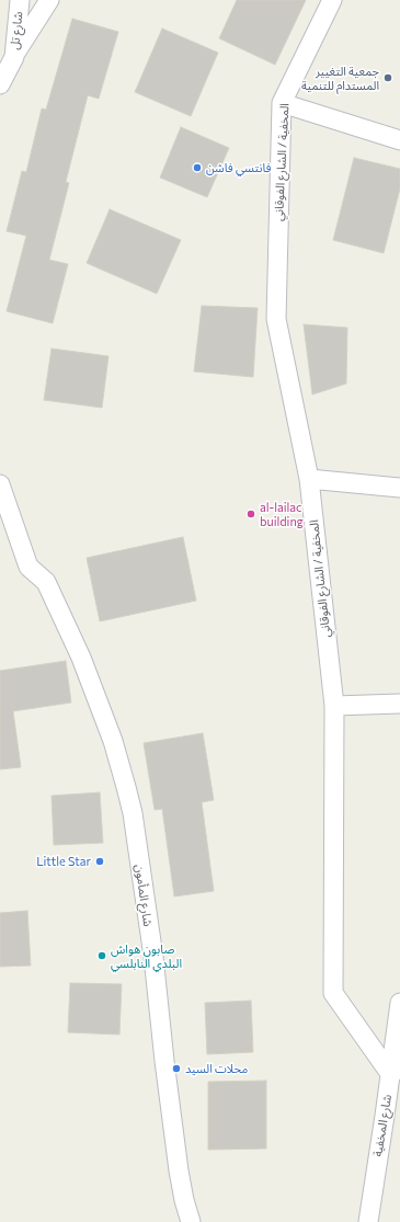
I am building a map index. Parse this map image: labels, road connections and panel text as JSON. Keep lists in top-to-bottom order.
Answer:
{
  "streets": {
    "street": [
      "شارع تل",
      "المخفية / الشارع الفوقاني",
      "شارع المأمون",
      "شارع المخفية"
    ]
  },
  "crossings": [
    ["المخفية / الشارع الفوقاني", "شارع المخفية"]
  ],
  "places": [
    "جمعية التغيير المستدام للتنمية",
    "فانتسي فاشن",
    "al-lailac building",
    "Little Star",
    "صابون هواش البلدي النابلسي",
    "محلات السيد"
  ]
}
